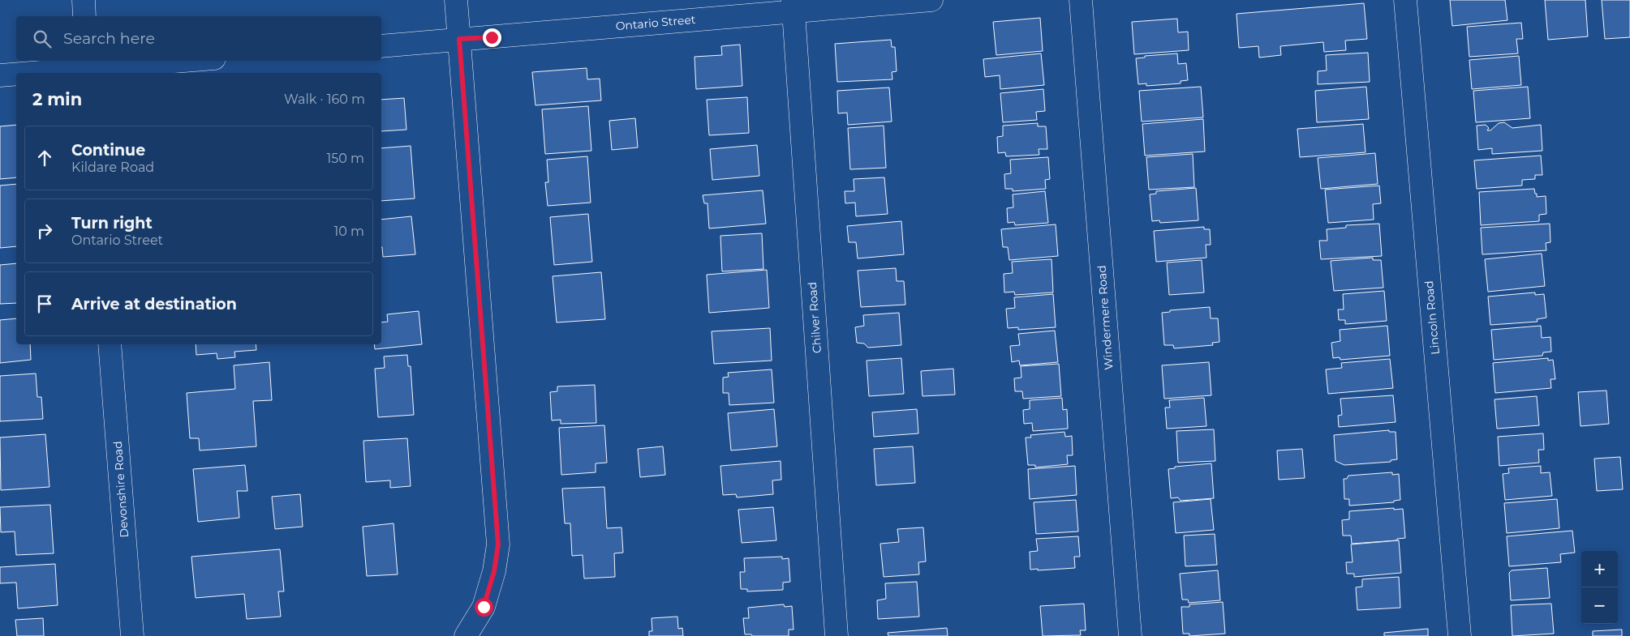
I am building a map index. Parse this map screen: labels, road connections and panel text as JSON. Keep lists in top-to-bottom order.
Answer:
{
  "streets": {
    "street": [
      "Ontario Street",
      "Chilver Road",
      "Windermere Road",
      "Lincoln Road",
      "Devonshire Road"
    ]
  },
  "crossings": [
    ["Ontario Street", "Chilver Road"]
  ],
  "page": {
    "search": "Search here",
    "heading": ["2 min", "Walk · 160 m"],
    "list": [
      ["Continue", "Kildare Road", "150 m"],
      ["Turn right", "Ontario Street", "10 m"],
      "Arrive at destination"
    ],
    "map_buttons": ["+", "−"]
  }
}
